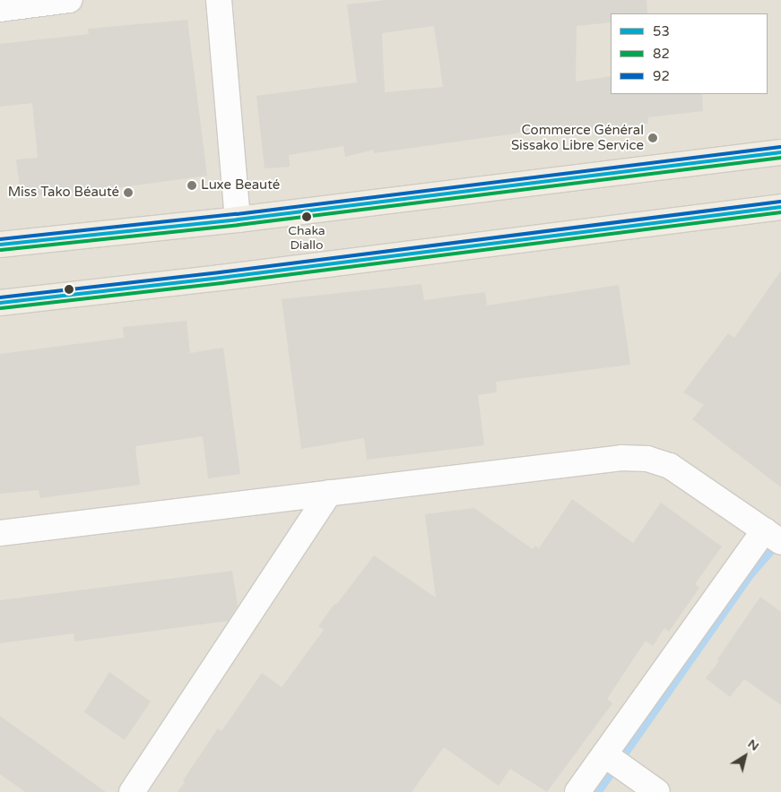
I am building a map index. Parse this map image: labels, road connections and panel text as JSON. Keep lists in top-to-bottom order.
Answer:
{
  "places": [
    "Commerce Général Sissako Libre Service",
    "Luxe Beauté",
    "Miss Tako Béauté",
    "Chaka Diallo"
  ],
  "lines": ["transit line 92", "transit line 53", "transit line 82"],
  "legend": ["53", "82", "92"],
  "north": "top right"
}
